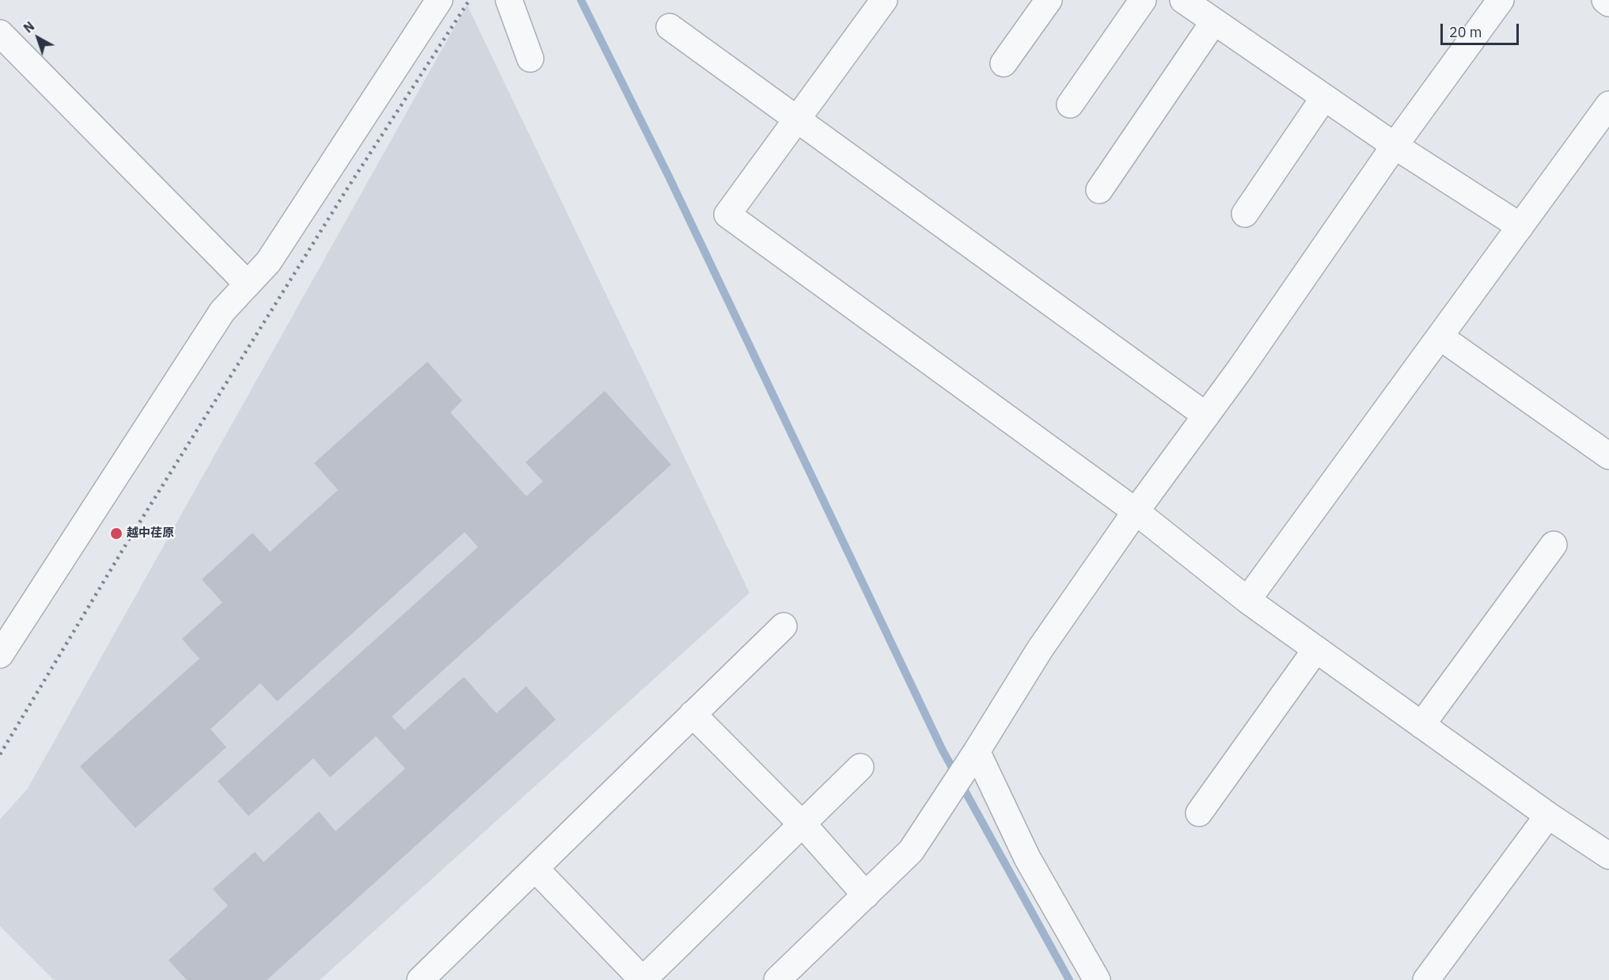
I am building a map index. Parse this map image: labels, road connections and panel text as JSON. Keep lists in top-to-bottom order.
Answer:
{
  "places": ["越中荏原"],
  "scale_bar": "20 m",
  "north": "top left"
}
